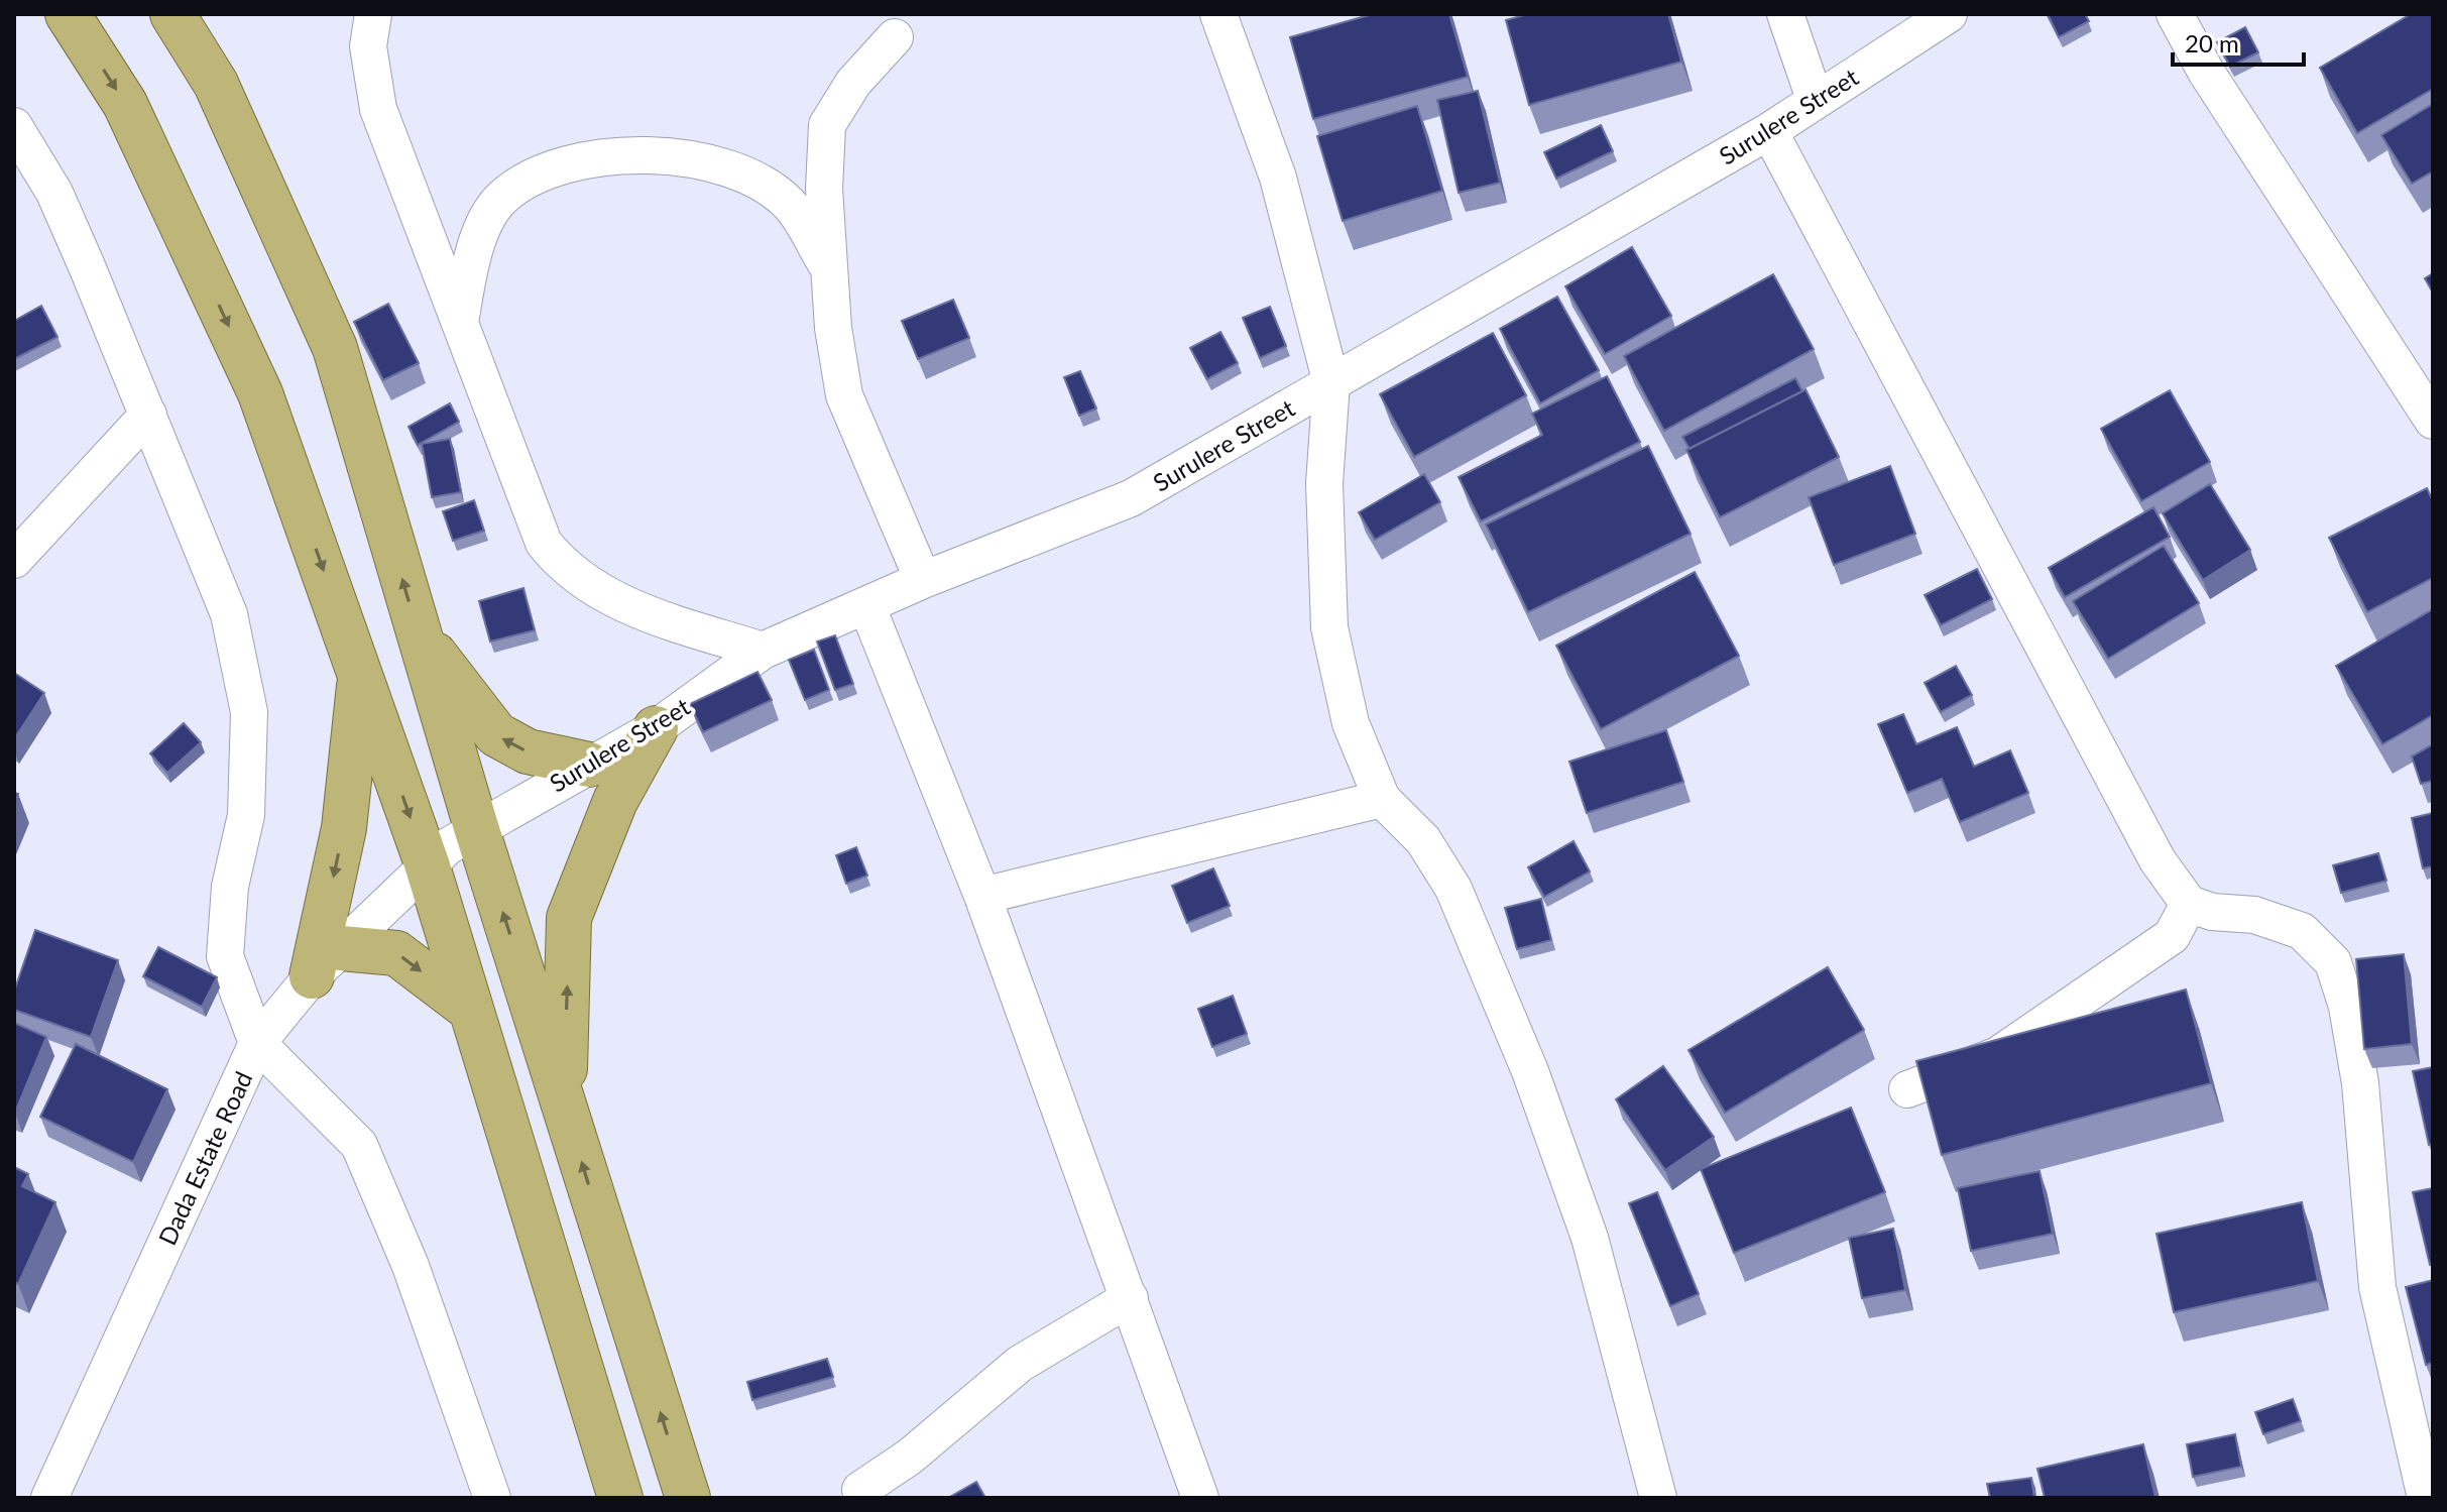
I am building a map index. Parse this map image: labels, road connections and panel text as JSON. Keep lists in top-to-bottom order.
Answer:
{
  "streets": {
    "street": ["Surulere Street", "Dada Estate Road"]
  },
  "crossings": [
    ["Surulere Street", "Dada Estate Road"]
  ],
  "scale_bar": "20 m"
}
